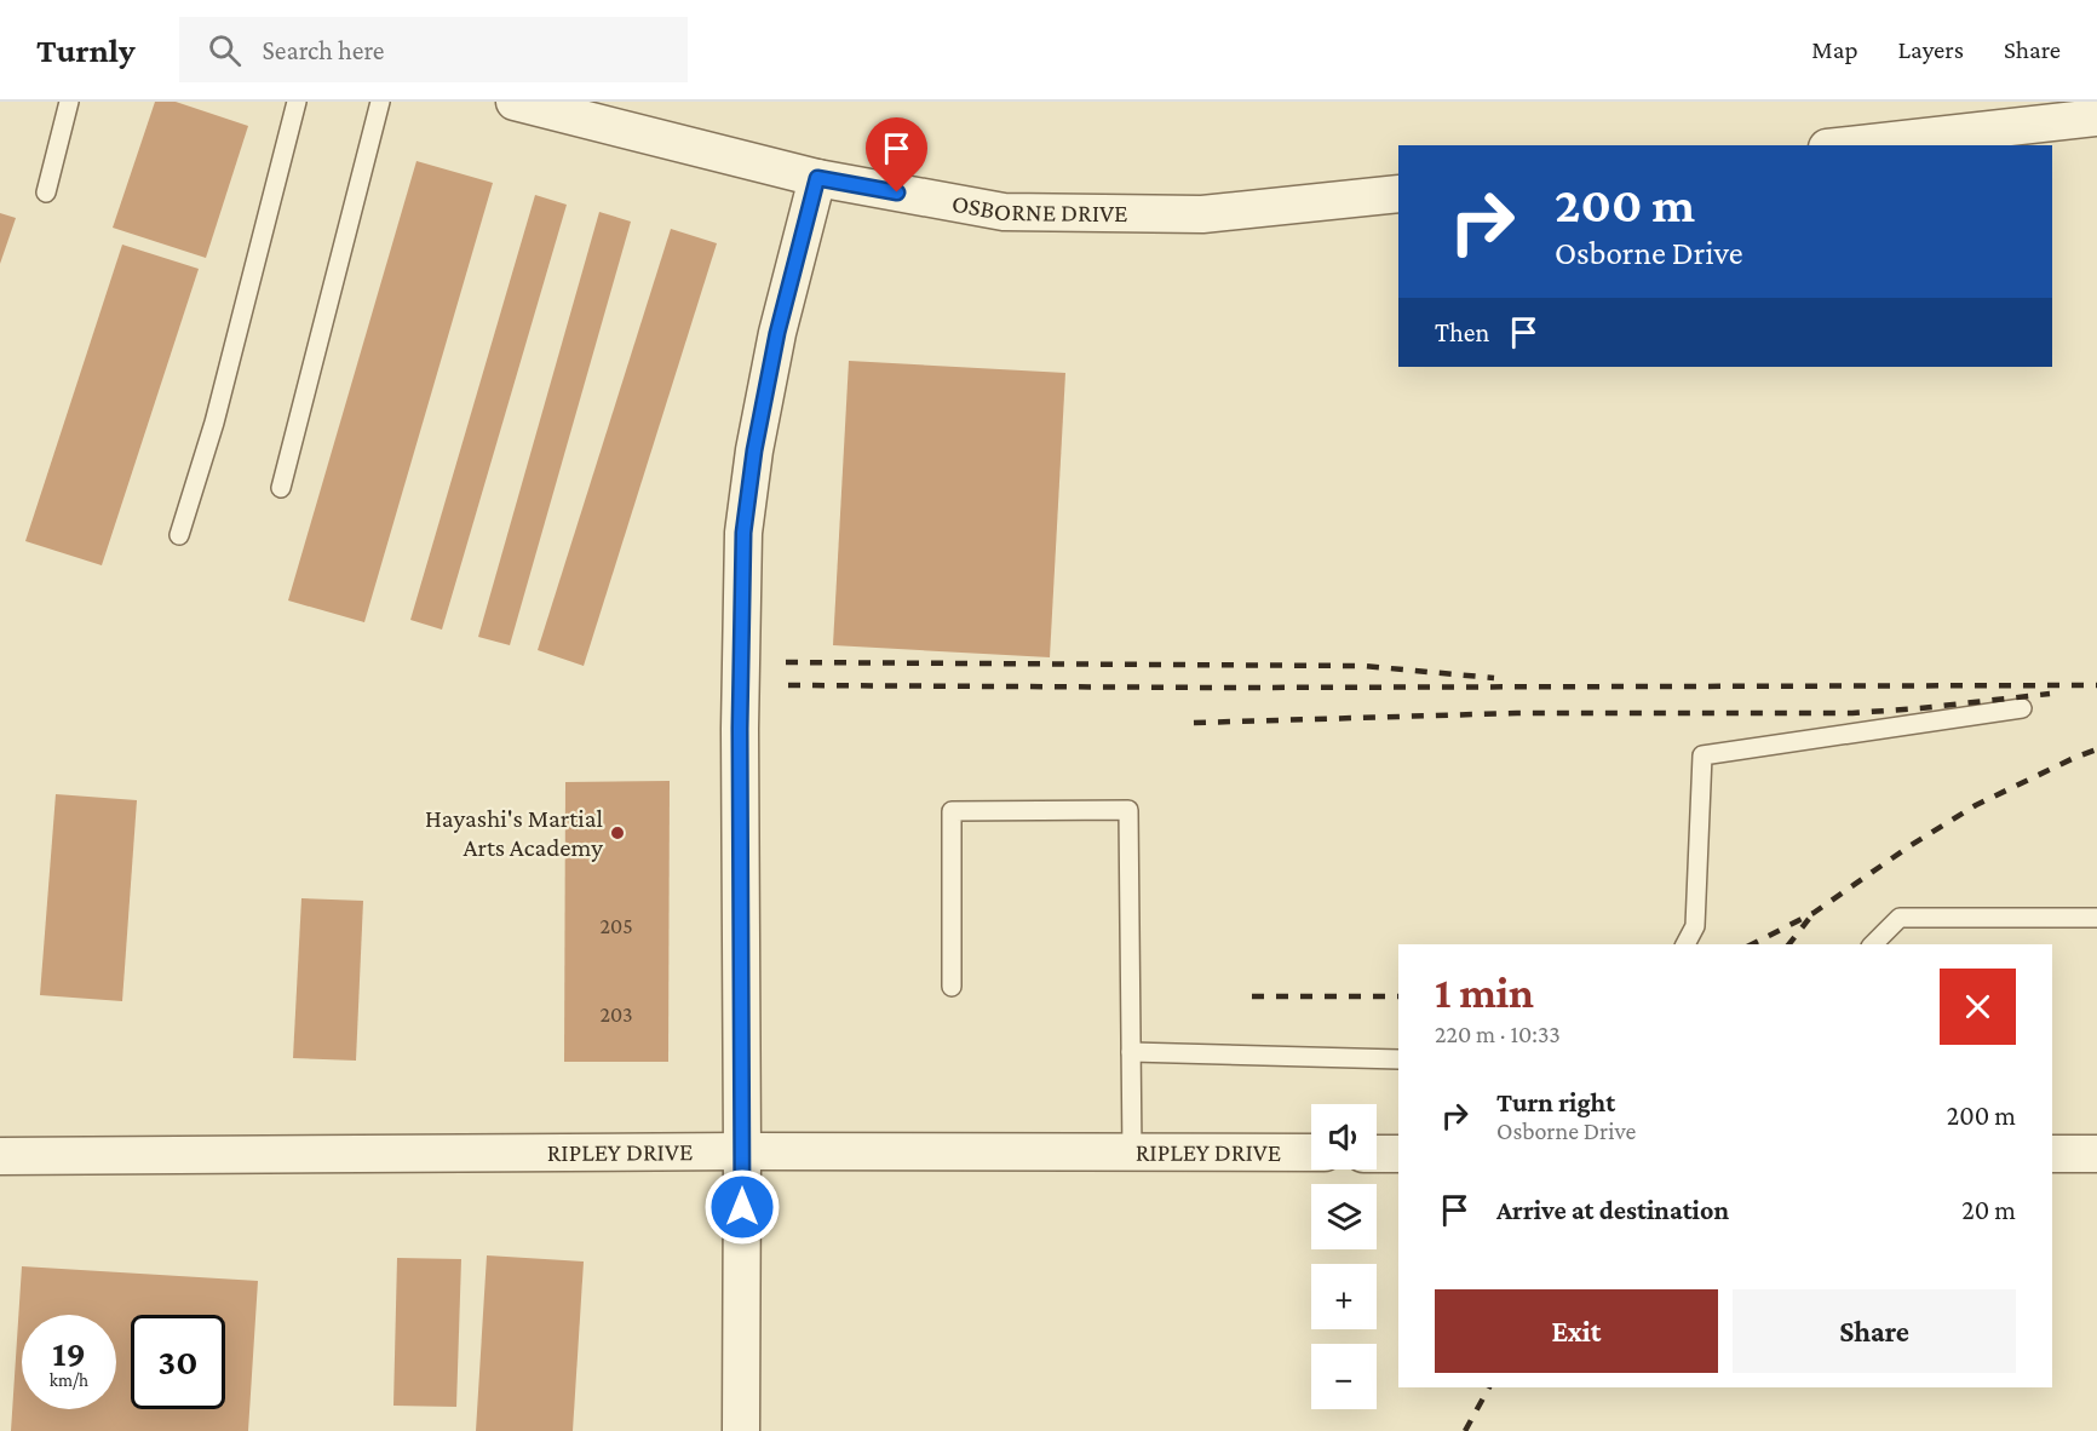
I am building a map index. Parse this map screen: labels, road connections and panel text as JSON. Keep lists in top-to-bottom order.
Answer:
{
  "streets": {
    "street": ["OSBORNE DRIVE", "RIPLEY DRIVE"]
  },
  "places": ["Hayashi's Martial Arts Academy"],
  "house_numbers": ["205", "203"],
  "page": {
    "header": "Turnly",
    "search": "Search here",
    "nav": ["Map", "Layers", "Share"],
    "turn": ["200 m", "Osborne Drive"],
    "then": "Then",
    "heading": ["1 min", "220 m · 10:33"],
    "list": [
      {
        "name": "Turn right",
        "note": "Osborne Drive",
        "value": "200 m"
      },
      {
        "name": "Arrive at destination",
        "value": "20 m"
      }
    ],
    "map_buttons": ["+", "−"],
    "buttons": ["Exit", "Share"],
    "speed": "19 km/h",
    "limit": "30"
  }
}
